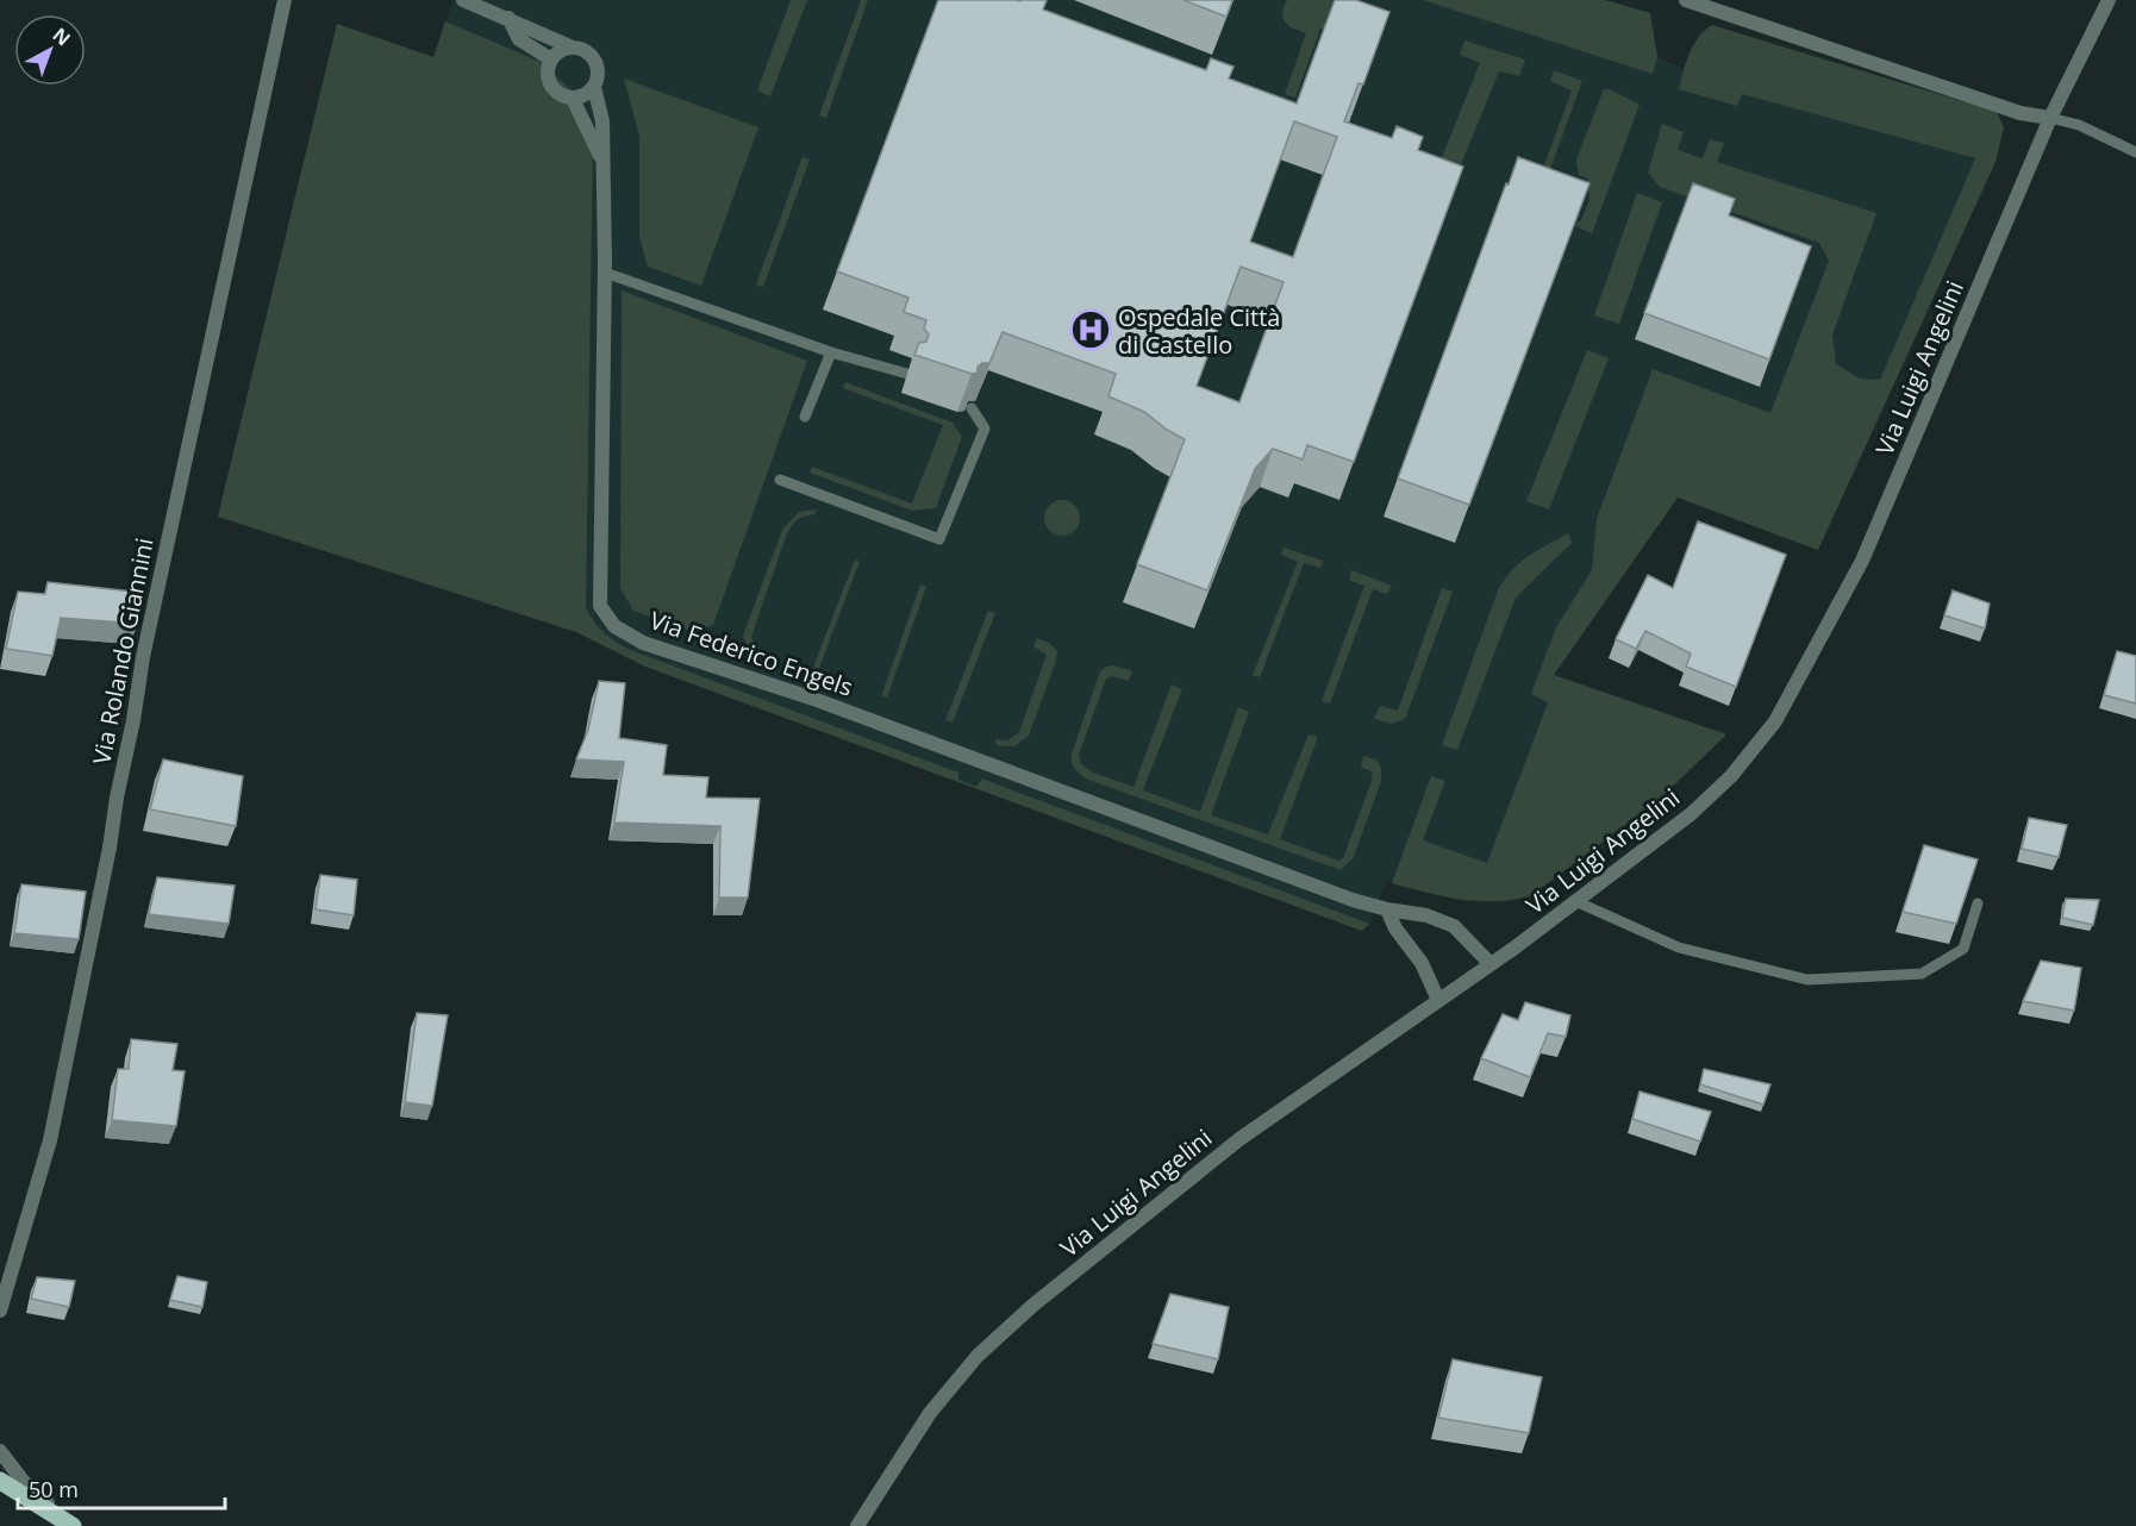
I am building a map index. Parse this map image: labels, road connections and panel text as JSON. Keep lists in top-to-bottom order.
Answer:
{
  "streets": {
    "street": ["Via Luigi Angelini", "Via Rolando Giannini", "Via Federico Engels"]
  },
  "crossings": [
    ["Via Luigi Angelini", "Via Federico Engels"]
  ],
  "places": {
    "hospital": ["Ospedale Città di Castello"]
  },
  "scale_bar": "50 m",
  "north": "top right"
}
